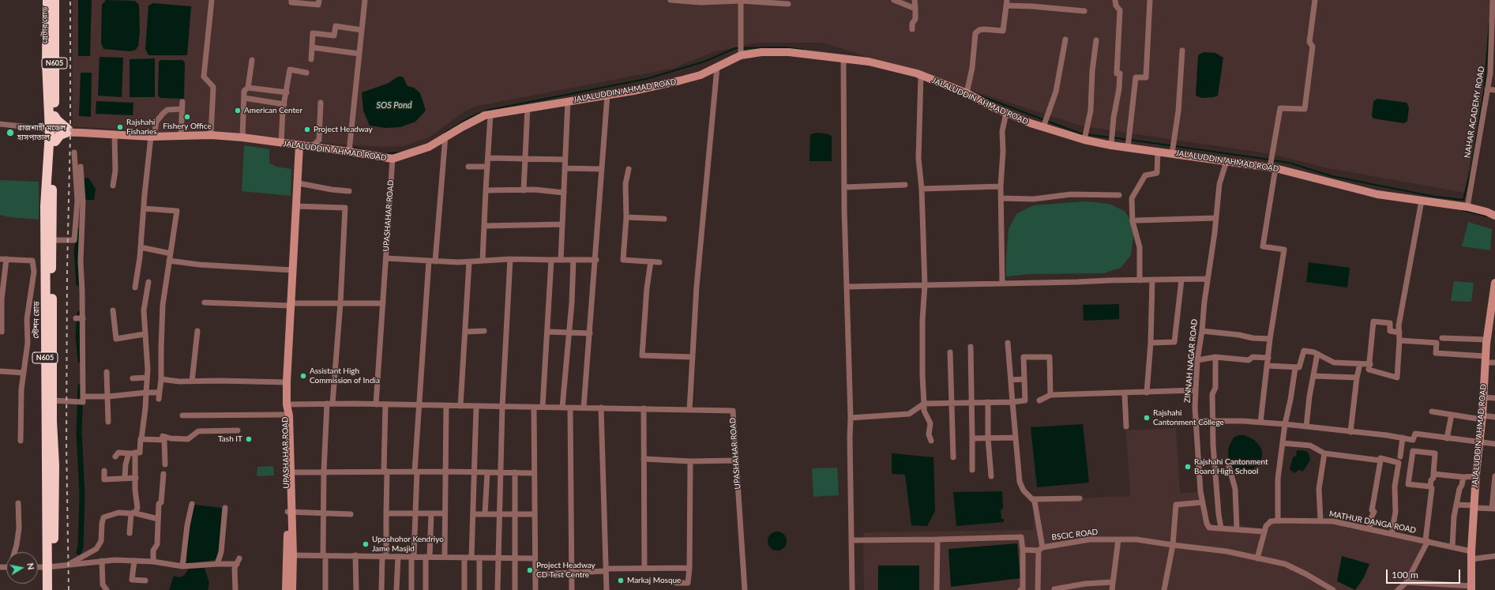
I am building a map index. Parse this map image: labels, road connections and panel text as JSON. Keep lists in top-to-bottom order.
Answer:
{
  "streets": {
    "highway": ["গ্রেটার রোড", "N605", "স্টেশন রোড"],
    "street": [
      "JALALUDDIN AHMAD ROAD",
      "NAHAR ACADEMY ROAD",
      "UPASHAHAR ROAD",
      "ZINNAH NAGAR ROAD",
      "MATHUR DANGA ROAD",
      "BSCIC ROAD"
    ]
  },
  "crossings": [
    ["গ্রেটার রোড", "N605"],
    ["গ্রেটার রোড", "JALALUDDIN AHMAD ROAD"],
    ["গ্রেটার রোড", "স্টেশন রোড"],
    ["N605", "JALALUDDIN AHMAD ROAD"],
    ["N605", "স্টেশন রোড"],
    ["JALALUDDIN AHMAD ROAD", "NAHAR ACADEMY ROAD"],
    ["JALALUDDIN AHMAD ROAD", "UPASHAHAR ROAD"],
    ["JALALUDDIN AHMAD ROAD", "স্টেশন রোড"],
    ["JALALUDDIN AHMAD ROAD", "ZINNAH NAGAR ROAD"],
    ["JALALUDDIN AHMAD ROAD", "MATHUR DANGA ROAD"]
  ],
  "water": ["SOS Pond"],
  "places": [
    "American Center",
    "Fishery Office",
    "Rajshahi Fisharies",
    "Project Headway",
    "রাজশাহী মডেল হাসপাতাল",
    "Assistant High Commission of India",
    "Rajshahi Cantonment College",
    "Tash IT",
    "Rajshahi Cantonment Board High School",
    "Uposhohor Kendriyo Jame Masjid",
    "Project Headway CD Test Centre",
    "Markaj Mosque"
  ],
  "scale_bar": "100 m",
  "north": "right"
}
